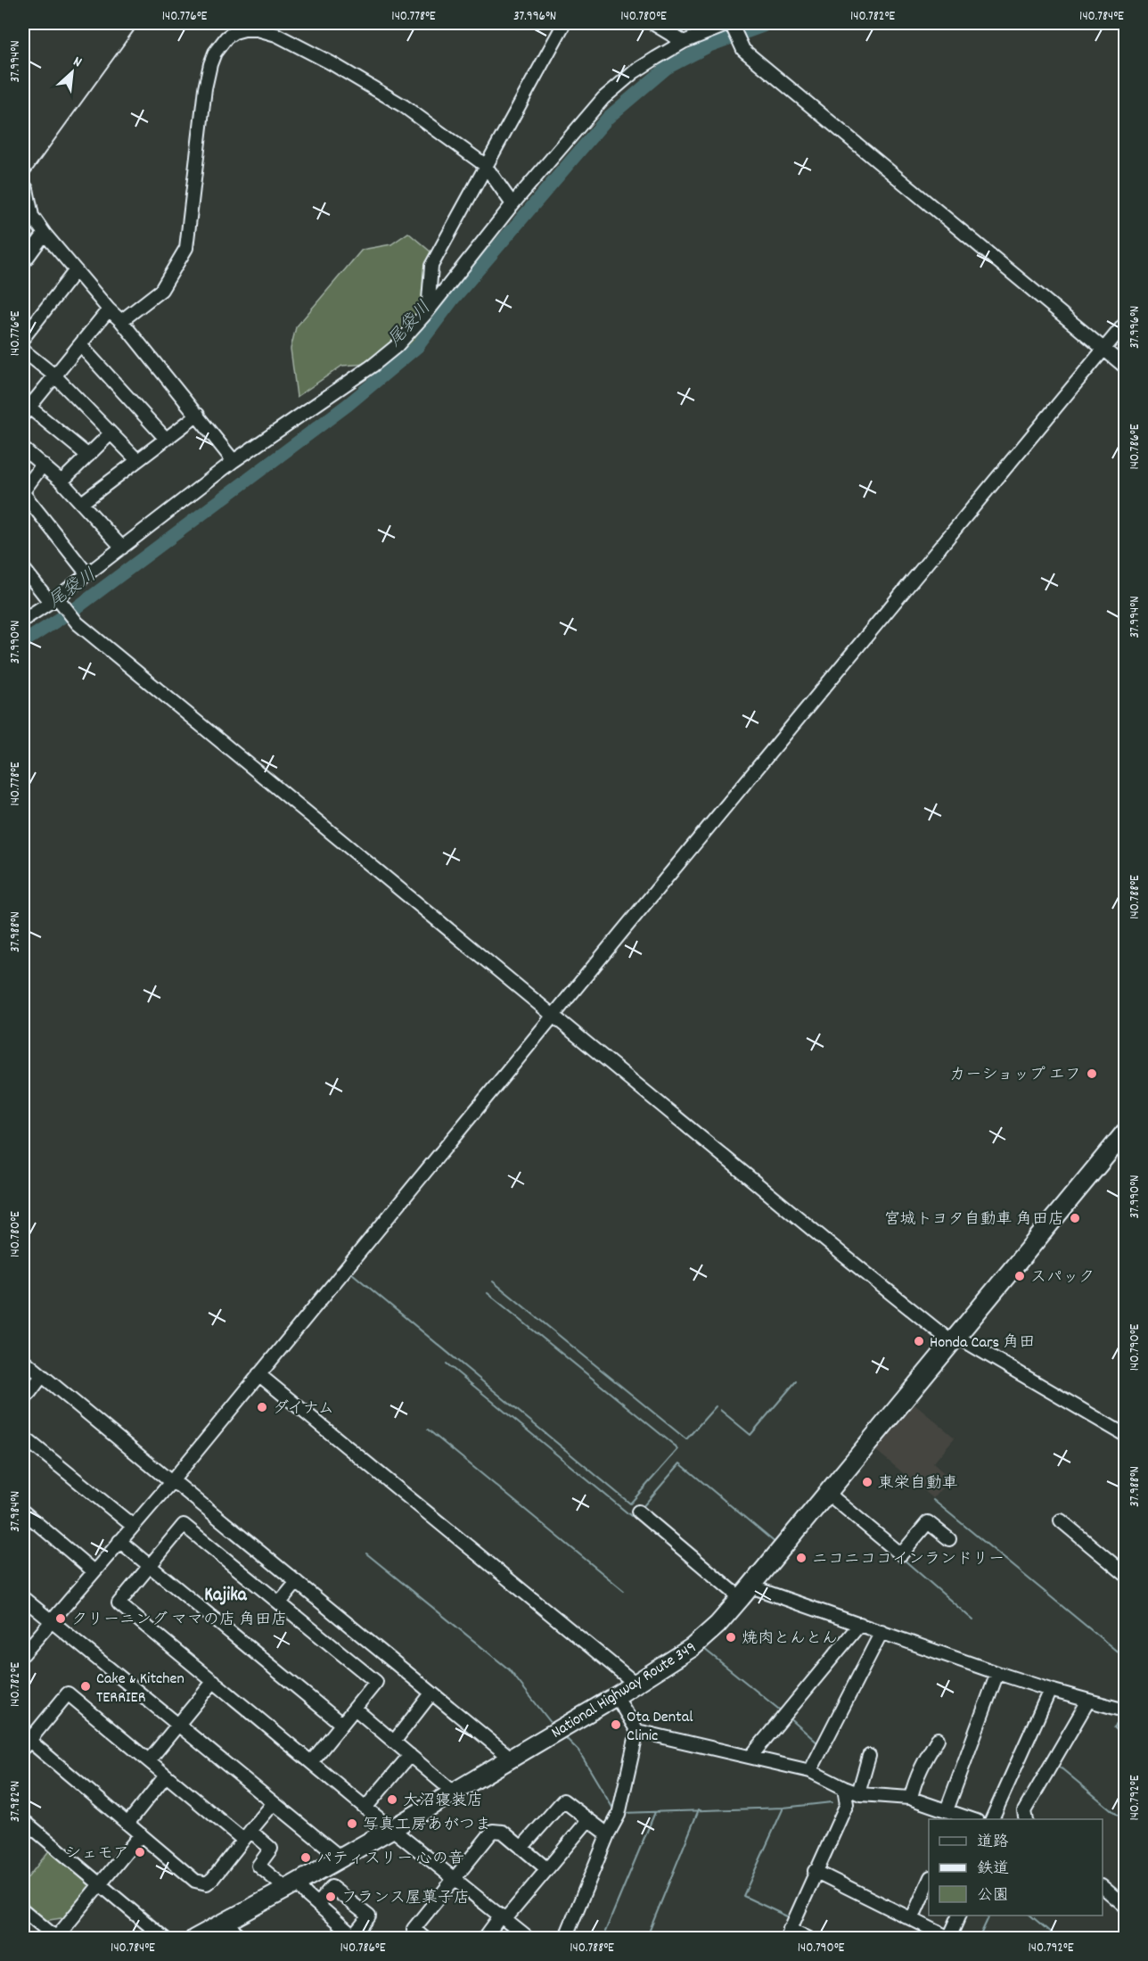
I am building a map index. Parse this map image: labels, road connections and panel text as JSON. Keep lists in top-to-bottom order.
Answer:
{
  "streets": {
    "highway": ["National Highway Route 349"]
  },
  "districts": ["Kajika"],
  "water": ["尾袋川"],
  "places": [
    "カーショップ エフ",
    "宮城トヨタ自動車 角田店",
    "スパック",
    "Honda Cars 角田",
    "ダイナム",
    "東栄自動車",
    "ニコニココインランドリー",
    "クリーニング ママの店 角田店",
    "焼肉とんとん",
    "Cake & Kitchen TERRIER",
    "Ota Dental Clinic",
    "大沼寝装店",
    "写真工房あがつま",
    "シェモア",
    "パティスリー 心の音",
    "フランス屋菓子店"
  ],
  "legend": ["道路", "鉄道", "公園"],
  "north": "top right",
  "coordinates": [
    "140.776°E",
    "140.778°E",
    "37.996°N",
    "140.780°E",
    "140.782°E",
    "140.784°E",
    "37.994°N",
    "140.786°E",
    "37.990°N",
    "140.788°E",
    "37.988°N",
    "140.790°E",
    "37.984°N",
    "140.792°E",
    "37.982°N"
  ]
}
